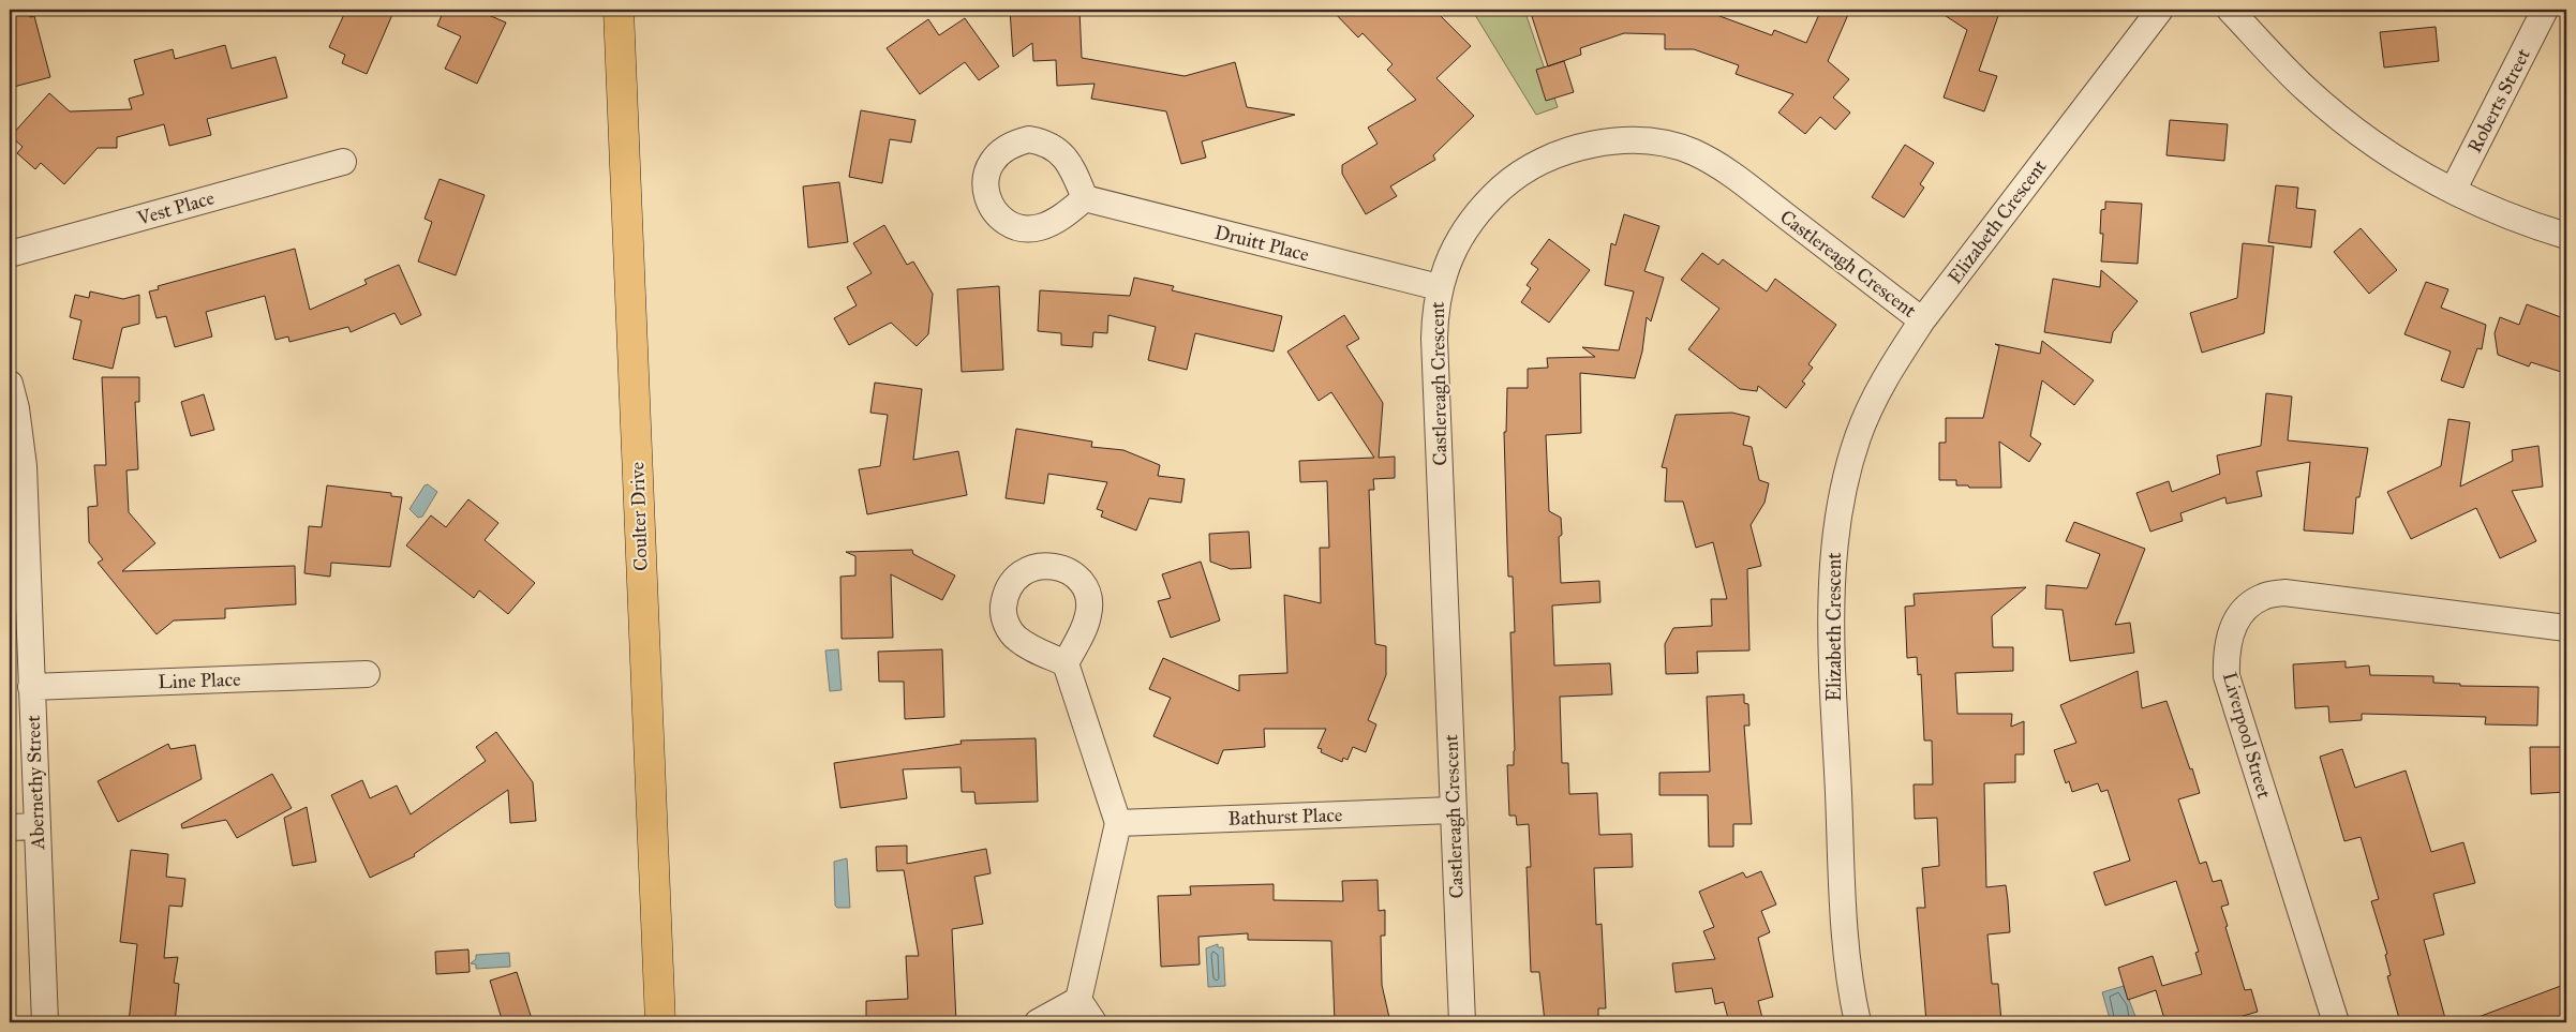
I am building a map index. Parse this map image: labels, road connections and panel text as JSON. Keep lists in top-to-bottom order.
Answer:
{
  "streets": {
    "main road": ["Coulter Drive"],
    "street": [
      "Roberts Street",
      "Vest Place",
      "Elizabeth Crescent",
      "Druitt Place",
      "Castlereagh Crescent",
      "Line Place",
      "Liverpool Street",
      "Abernethy Street",
      "Bathurst Place"
    ]
  },
  "crossings": [
    ["Elizabeth Crescent", "Castlereagh Crescent"],
    ["Druitt Place", "Castlereagh Crescent"],
    ["Castlereagh Crescent", "Bathurst Place"],
    ["Line Place", "Abernethy Street"]
  ]
}
